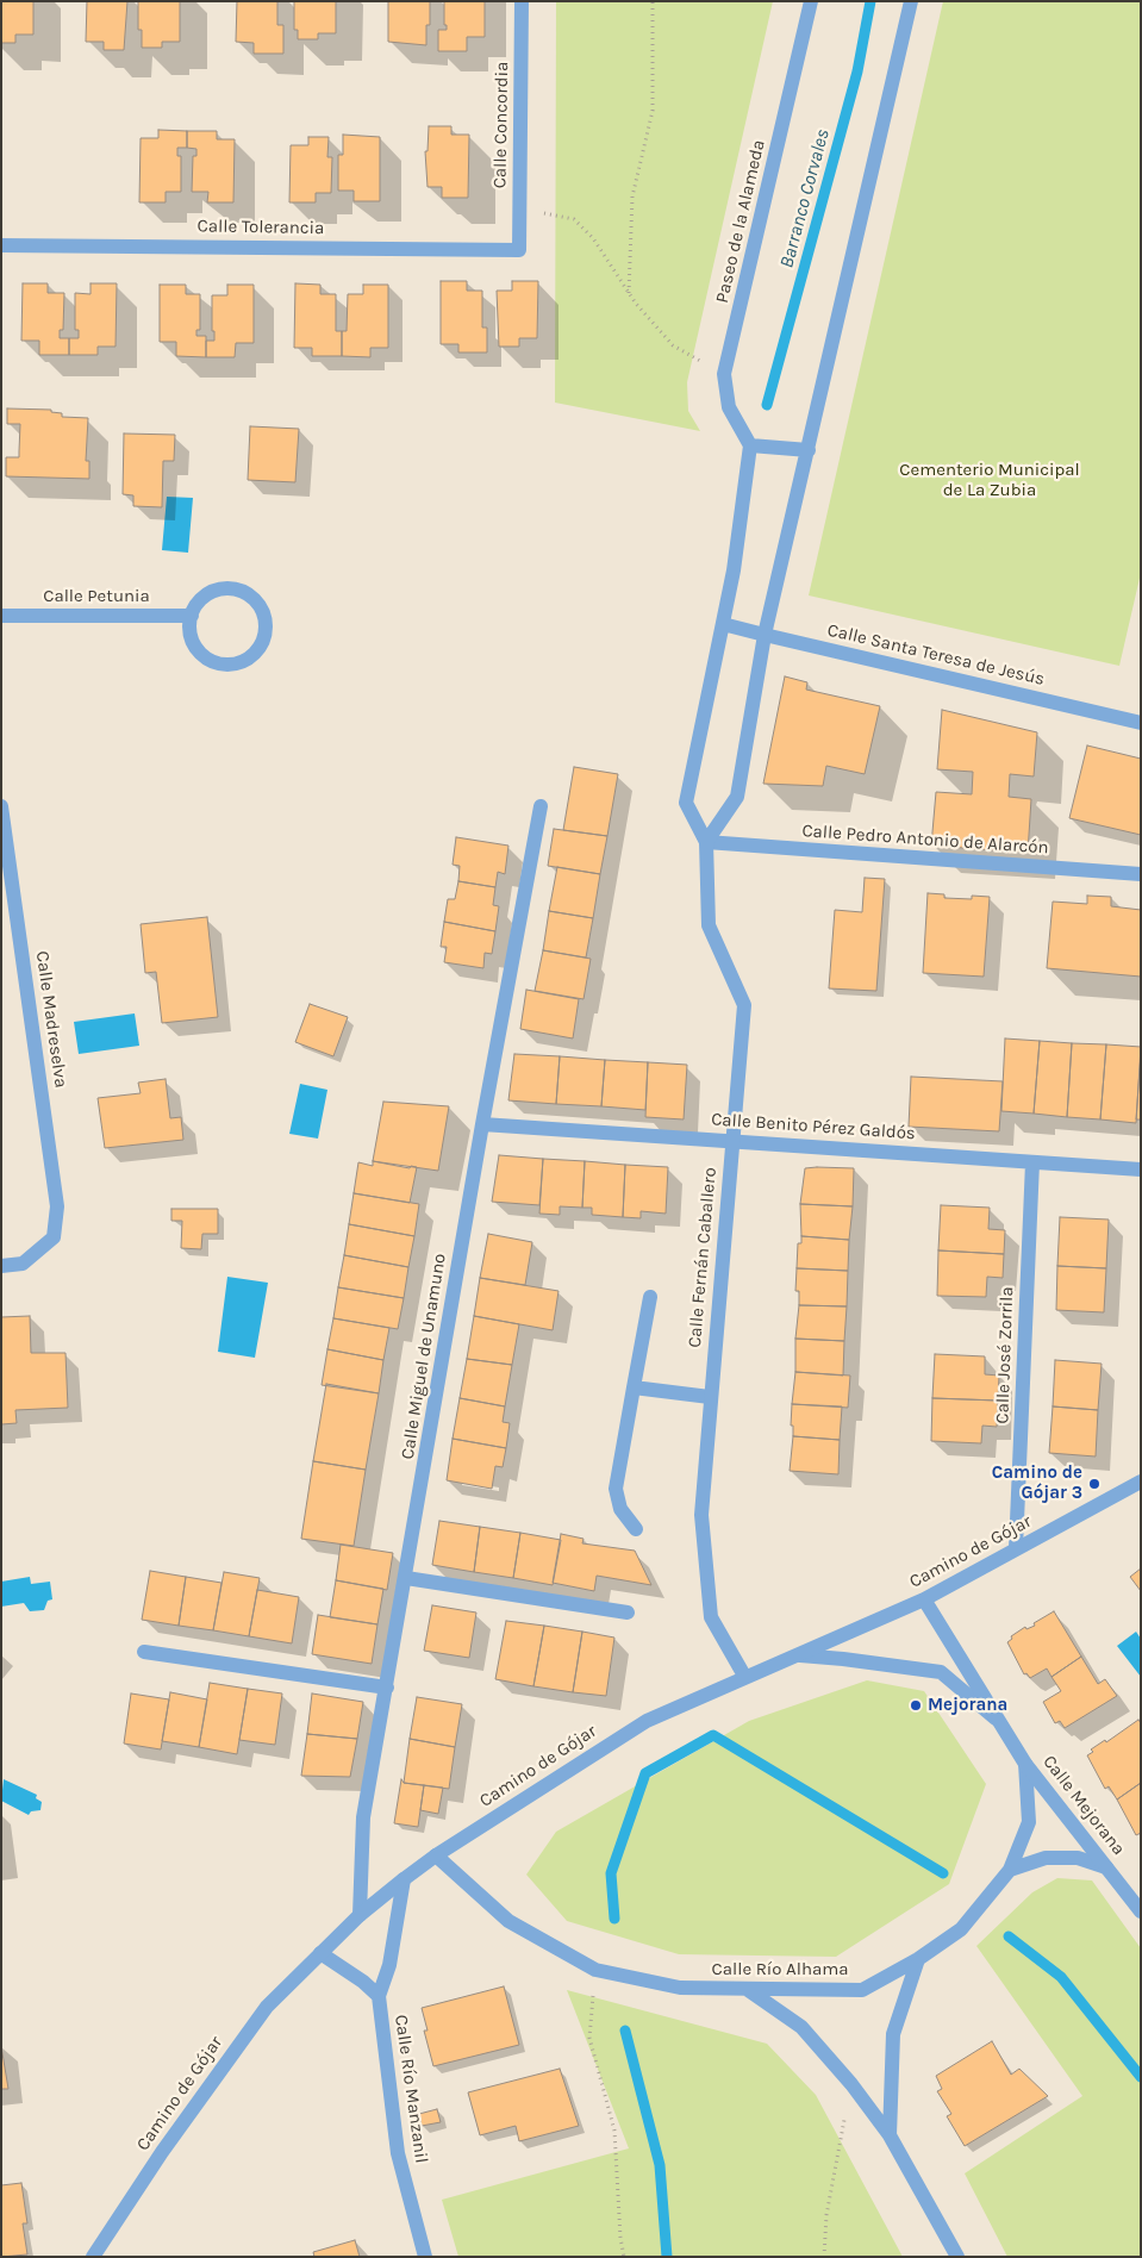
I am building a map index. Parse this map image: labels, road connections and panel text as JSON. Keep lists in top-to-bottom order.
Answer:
{
  "streets": {
    "street": [
      "Calle Concordia",
      "Paseo de la Alameda",
      "Calle Tolerancia",
      "Calle Petunia",
      "Calle Santa Teresa de Jesús",
      "Calle Pedro Antonio de Alarcón",
      "Calle Madreselva",
      "Calle Benito Pérez Galdós",
      "Calle Fernán Caballero",
      "Calle José Zorrila",
      "Calle Miguel de Unamuno",
      "Camino de Gójar",
      "Calle Mejorana",
      "Calle Río Alhama",
      "Calle Río Manzanil"
    ]
  },
  "crossings": [
    ["Calle Concordia", "Calle Tolerancia"],
    ["Calle Santa Teresa de Jesús", "Calle Fernán Caballero"],
    ["Calle Pedro Antonio de Alarcón", "Calle Fernán Caballero"],
    ["Calle Benito Pérez Galdós", "Calle Fernán Caballero"],
    ["Calle Benito Pérez Galdós", "Calle José Zorrila"],
    ["Calle Benito Pérez Galdós", "Calle Miguel de Unamuno"],
    ["Calle Fernán Caballero", "Camino de Gójar"],
    ["Calle José Zorrila", "Camino de Gójar"],
    ["Calle Miguel de Unamuno", "Camino de Gójar"],
    ["Camino de Gójar", "Calle Mejorana"],
    ["Camino de Gójar", "Calle Río Alhama"],
    ["Camino de Gójar", "Calle Río Manzanil"],
    ["Calle Mejorana", "Calle Río Alhama"]
  ],
  "water": ["Barranco Corvales"],
  "parks": ["Cementerio Municipal de La Zubia"],
  "places": ["Camino de Gójar 3", "Mejorana"]
}
